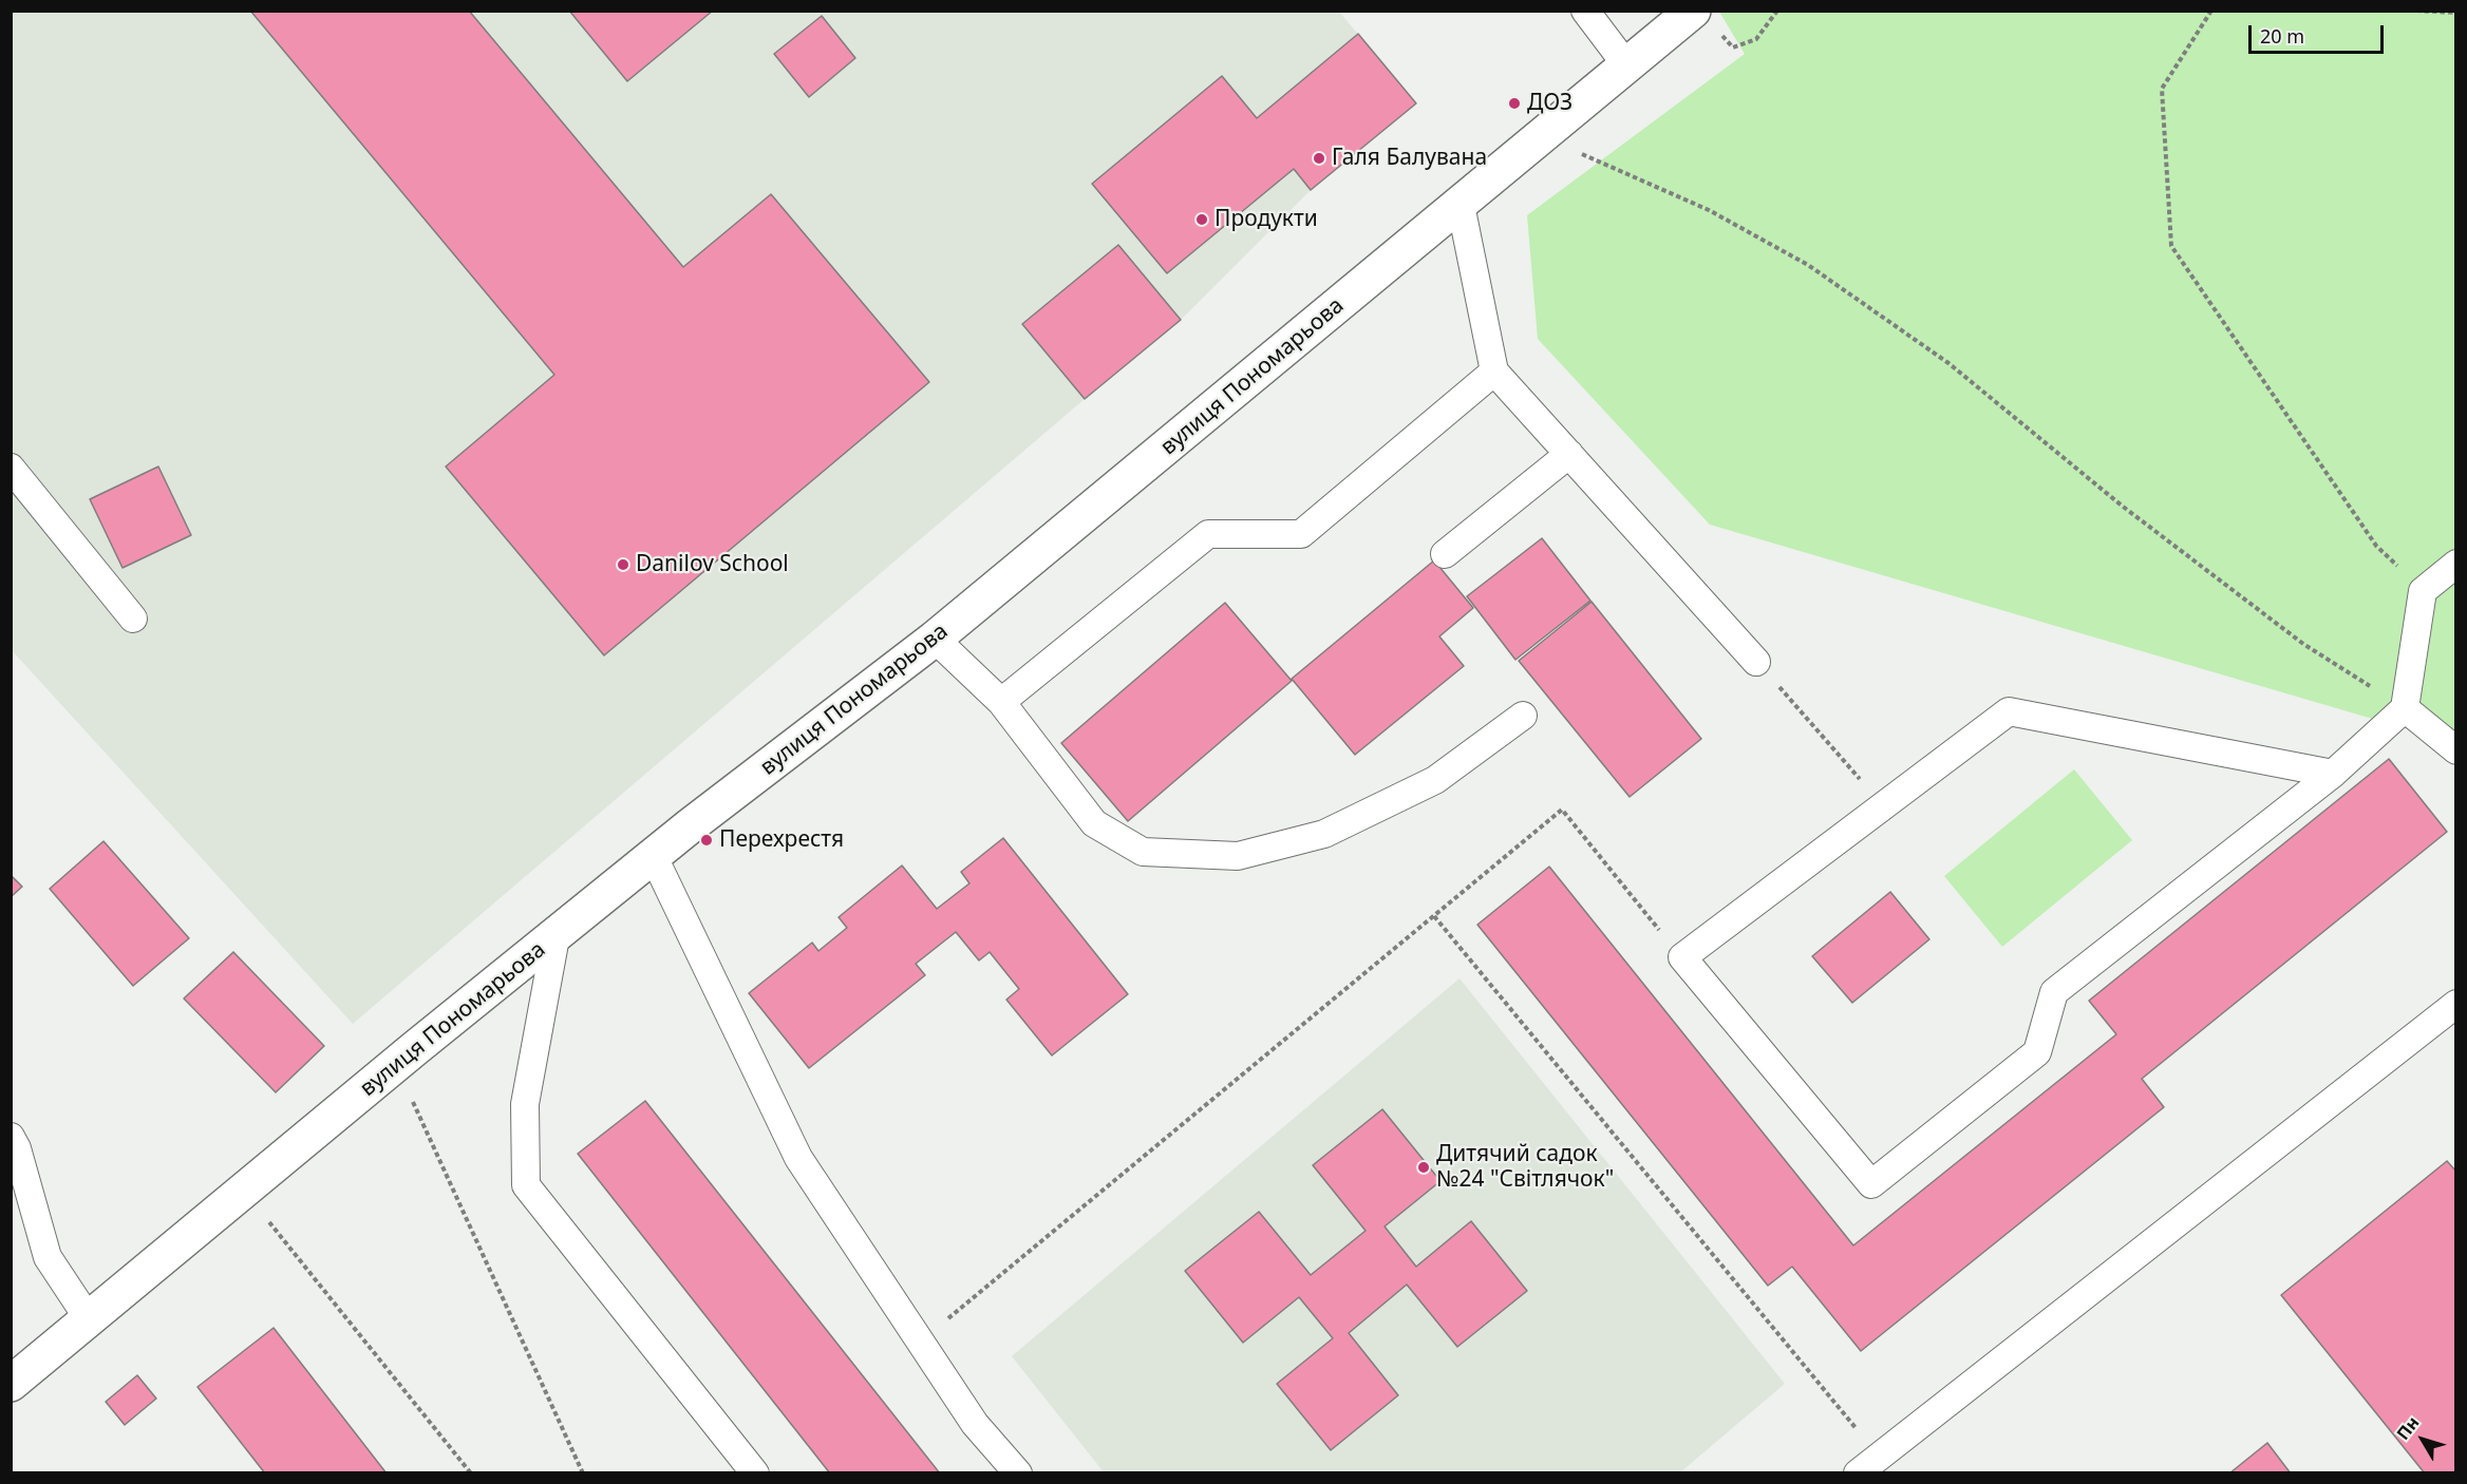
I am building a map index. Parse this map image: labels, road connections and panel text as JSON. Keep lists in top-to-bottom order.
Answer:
{
  "streets": {
    "street": ["вулиця Пономарьова"]
  },
  "places": [
    "ДОЗ",
    "Галя Балувана",
    "Продукти",
    "Danilov School",
    "Перехрестя",
    "Дитячий садок №24 \"Світлячок\""
  ],
  "scale_bar": "20 m",
  "north": "top left"
}
